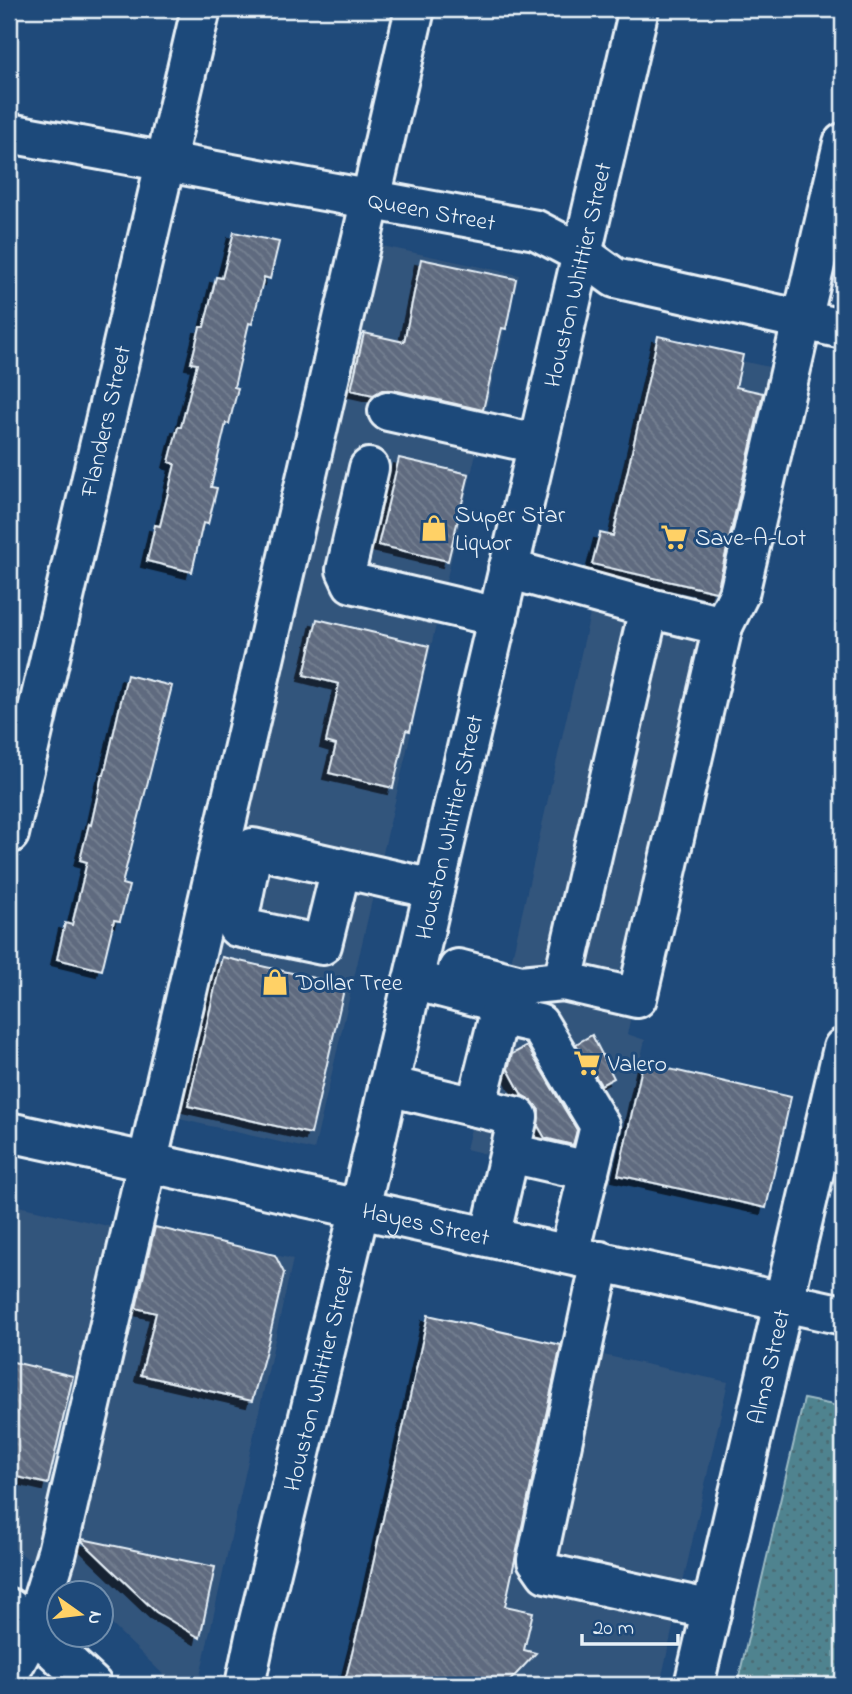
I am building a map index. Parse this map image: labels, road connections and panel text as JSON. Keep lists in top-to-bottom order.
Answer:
{
  "streets": {
    "street": [
      "Queen Street",
      "Houston Whittier Street",
      "Flanders Street",
      "Hayes Street",
      "Alma Street"
    ]
  },
  "crossings": [
    ["Queen Street", "Houston Whittier Street"],
    ["Queen Street", "Flanders Street"],
    ["Houston Whittier Street", "Hayes Street"],
    ["Hayes Street", "Alma Street"]
  ],
  "places": {
    "shop": ["Super Star Liquor", "Dollar Tree"],
    "supermarket": ["Save-A-Lot", "Valero"]
  },
  "scale_bar": "20 m",
  "north": "right"
}
